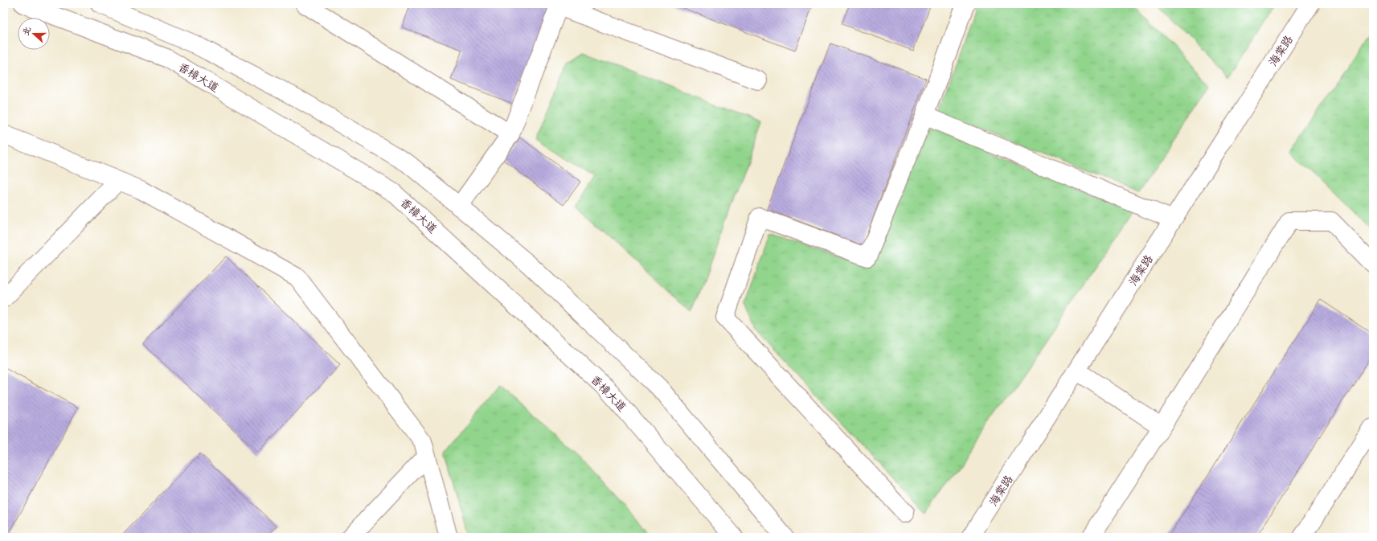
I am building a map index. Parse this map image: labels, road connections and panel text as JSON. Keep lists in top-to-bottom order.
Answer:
{
  "streets": {
    "main road": ["海棠路", "香樟大道"]
  },
  "north": "left"
}
